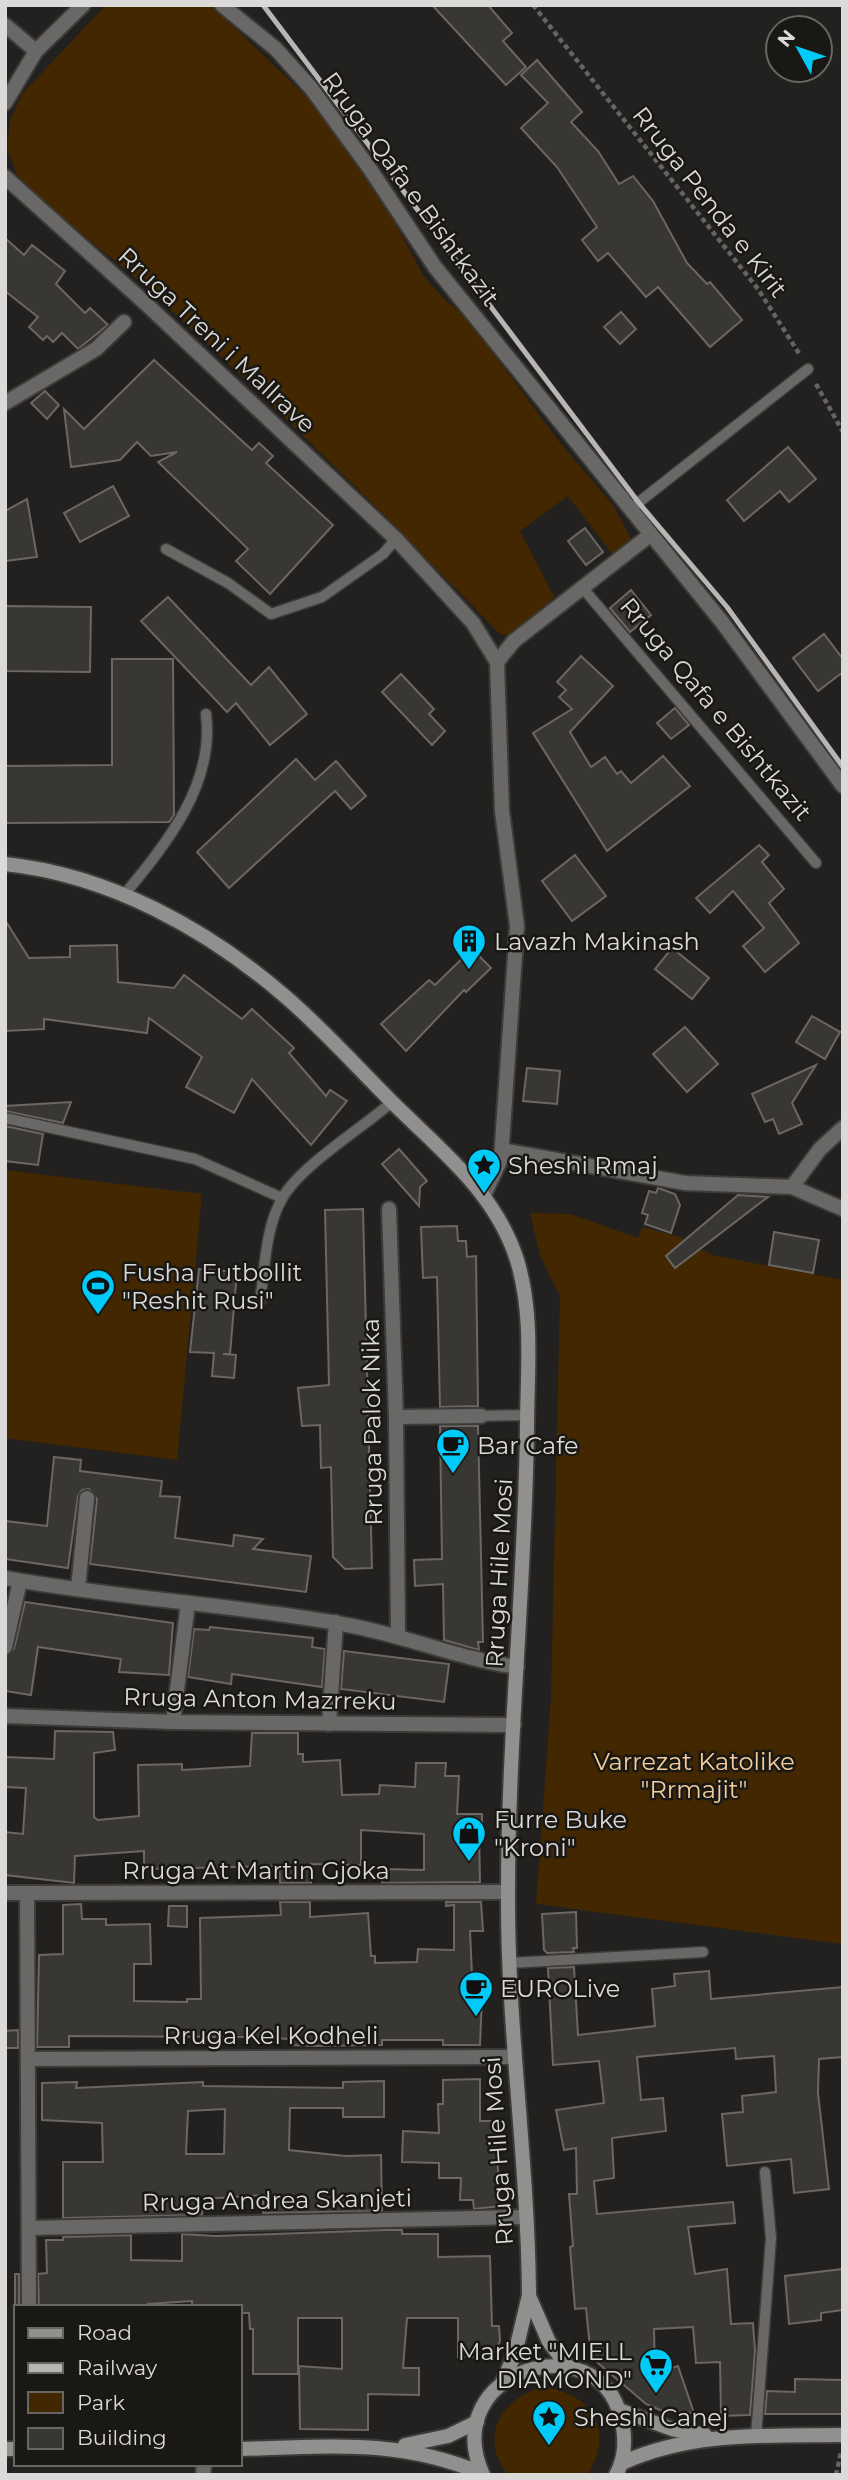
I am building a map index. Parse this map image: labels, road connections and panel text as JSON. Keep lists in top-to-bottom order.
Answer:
{
  "streets": {
    "main road": ["Rruga Hile Mosi"],
    "street": [
      "Rruga Qafa e Bishtkazit",
      "Rruga Treni i Mallrave",
      "Rruga Palok Nika",
      "Rruga Anton Mazrreku",
      "Rruga At Martin Gjoka",
      "Rruga Kel Kodheli",
      "Rruga Andrea Skanjeti"
    ],
    "path": ["Rruga Penda e Kirit"]
  },
  "crossings": [
    ["Rruga Treni i Mallrave", "Rruga Hile Mosi"],
    ["Rruga Hile Mosi", "Rruga Anton Mazrreku"],
    ["Rruga Hile Mosi", "Rruga At Martin Gjoka"],
    ["Rruga Hile Mosi", "Rruga Kel Kodheli"],
    ["Rruga Hile Mosi", "Rruga Andrea Skanjeti"]
  ],
  "parks": ["Varrezat Katolike \"Rrmajit\""],
  "places": {
    "building": ["Lavazh Makinash"],
    "place": ["Sheshi Rmaj", "Sheshi Canej"],
    "sports": ["Fusha Futbollit \"Reshit Rusi\""],
    "cafe": ["Bar Cafe", "EUROLive"],
    "shop": ["Furre Buke \"Kroni\""],
    "supermarket": ["Market \"MIELL DIAMOND\""]
  },
  "legend": [
    "Road",
    "Railway",
    "Park",
    "Building"
  ],
  "north": "top left"
}
